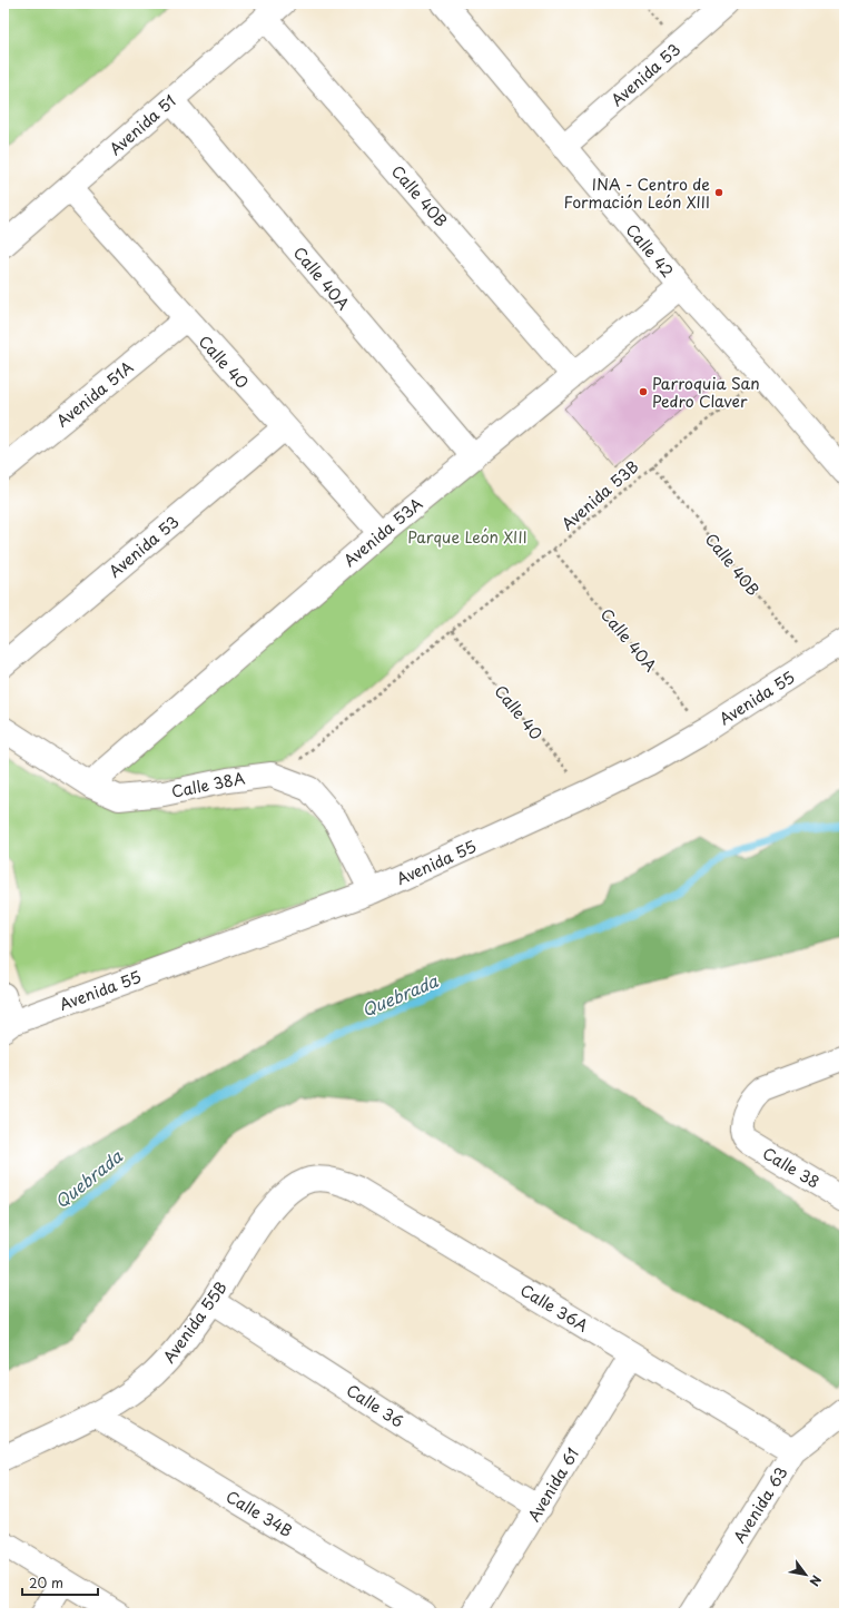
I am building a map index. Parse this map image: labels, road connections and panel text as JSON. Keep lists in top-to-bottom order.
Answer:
{
  "streets": {
    "street": [
      "Avenida 53",
      "Avenida 51",
      "Calle 40B",
      "Calle 42",
      "Calle 40A",
      "Calle 40",
      "Avenida 51A",
      "Avenida 53A",
      "Avenida 55",
      "Calle 38A",
      "Calle 38",
      "Calle 36A",
      "Avenida 55B",
      "Calle 36",
      "Avenida 61",
      "Avenida 63",
      "Calle 34B"
    ],
    "path": ["Avenida 53B"]
  },
  "crossings": [
    ["Avenida 53", "Calle 42"],
    ["Avenida 53", "Calle 40"],
    ["Avenida 51", "Calle 40B"],
    ["Avenida 51", "Calle 40A"],
    ["Avenida 51", "Calle 40"],
    ["Calle 40B", "Avenida 53B"],
    ["Calle 40B", "Avenida 53A"],
    ["Calle 40B", "Avenida 55"],
    ["Calle 42", "Avenida 53B"],
    ["Calle 42", "Avenida 53A"],
    ["Calle 40A", "Avenida 53B"],
    ["Calle 40A", "Avenida 53A"],
    ["Calle 40A", "Avenida 55"],
    ["Calle 40", "Avenida 51A"],
    ["Calle 40", "Avenida 53B"],
    ["Calle 40", "Avenida 53A"],
    ["Calle 40", "Avenida 55"],
    ["Avenida 53B", "Calle 38A"],
    ["Avenida 53A", "Calle 38A"],
    ["Avenida 55", "Calle 38A"],
    ["Calle 36A", "Avenida 55B"],
    ["Calle 36A", "Avenida 61"],
    ["Calle 36A", "Avenida 63"],
    ["Avenida 55B", "Calle 36"],
    ["Avenida 55B", "Calle 34B"],
    ["Calle 36", "Avenida 61"]
  ],
  "water": ["Quebrada"],
  "parks": ["Parque León XIII"],
  "places": ["INA - Centro de Formación León XIII", "Parroquia San Pedro Claver"],
  "scale_bar": "20 m",
  "north": "bottom right"
}
